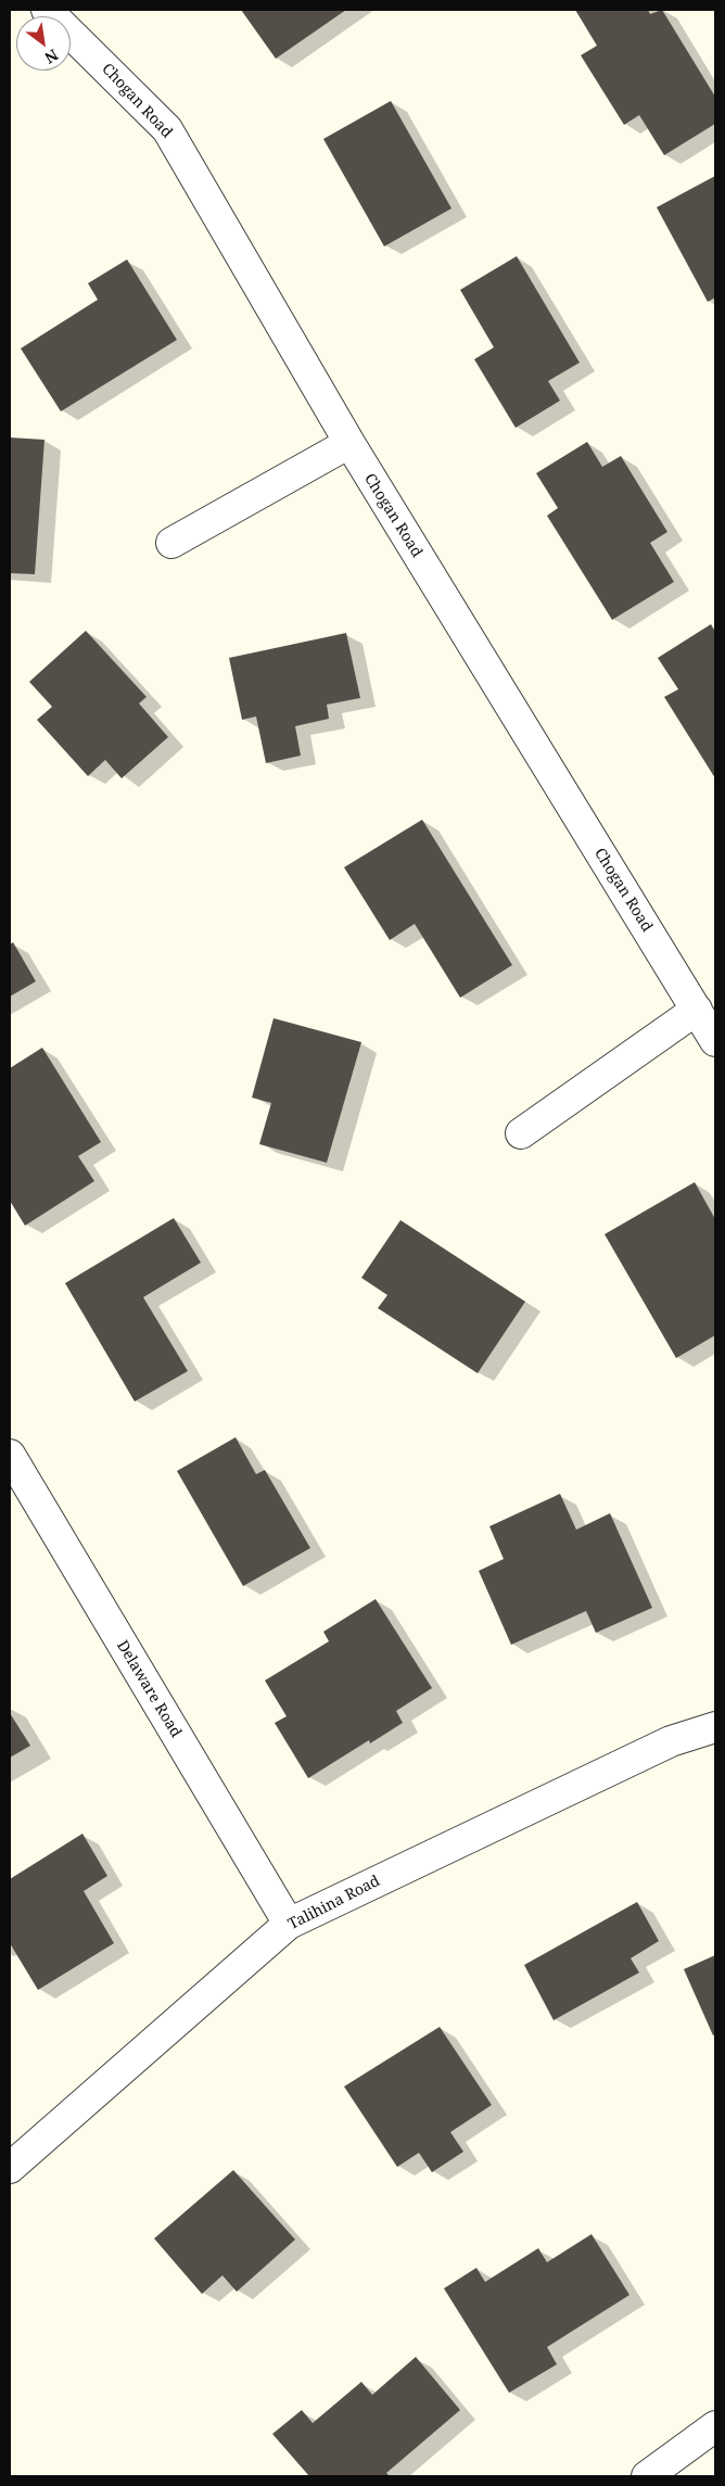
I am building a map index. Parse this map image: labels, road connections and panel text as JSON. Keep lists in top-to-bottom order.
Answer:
{
  "streets": {
    "street": ["Chogan Road", "Delaware Road", "Talihina Road"]
  },
  "crossings": [
    ["Delaware Road", "Talihina Road"]
  ],
  "north": "bottom right"
}
